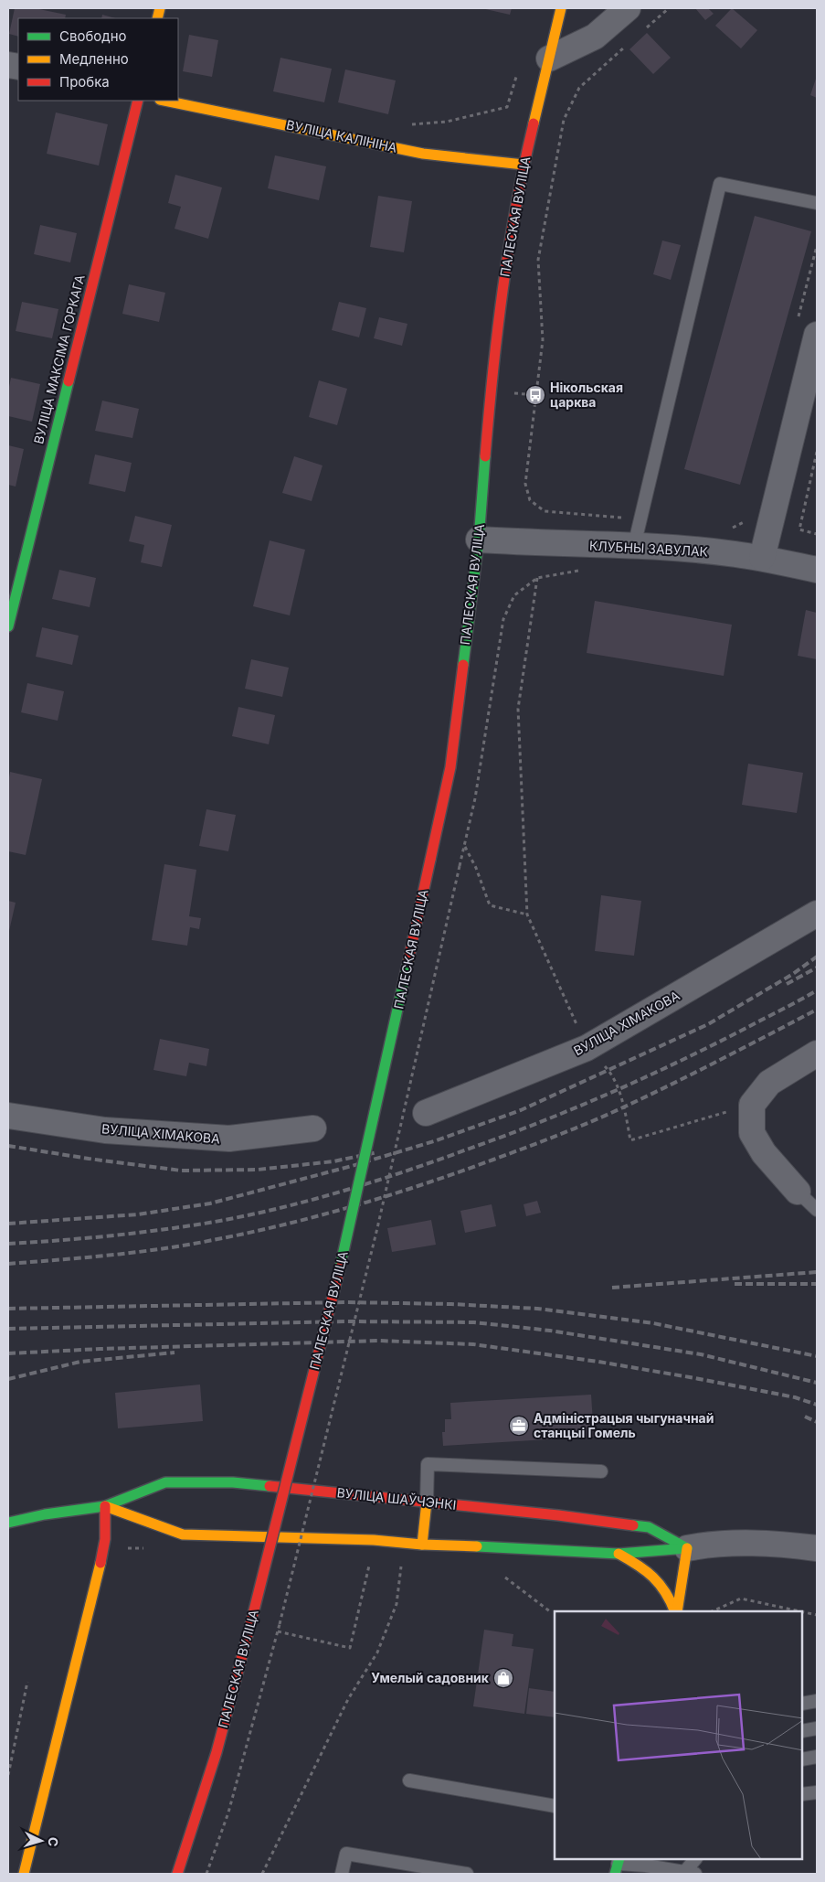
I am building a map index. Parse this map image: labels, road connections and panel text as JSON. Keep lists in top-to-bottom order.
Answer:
{
  "streets": {
    "main road": [
      "ВУЛІЦА КАЛІНІНА",
      "ПАЛЕСКАЯ ВУЛІЦА",
      "ВУЛІЦА МАКСІМА ГОРКАГА",
      "ВУЛІЦА ШАЎЧЭНКІ"
    ],
    "street": ["КЛУБНЫ ЗАВУЛАК", "ВУЛІЦА ХІМАКОВА"]
  },
  "crossings": [
    ["ВУЛІЦА КАЛІНІНА", "ПАЛЕСКАЯ ВУЛІЦА"],
    ["ПАЛЕСКАЯ ВУЛІЦА", "КЛУБНЫ ЗАВУЛАК"]
  ],
  "places": {
    "bus stop": ["Нікольская царква"],
    "office": ["Адміністрацыя чыгуначнай станцыі Гомель"],
    "shop": ["Умелый садовник"]
  },
  "legend": ["Свободно", "Медленно", "Пробка"],
  "north": "right"
}
